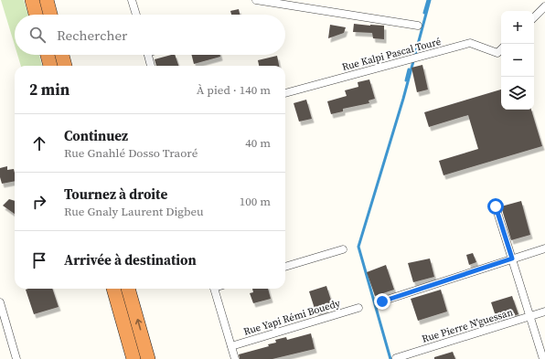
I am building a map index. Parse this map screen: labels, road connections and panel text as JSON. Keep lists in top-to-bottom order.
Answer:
{
  "streets": {
    "street": ["Rue Kalpi Pascal Touré", "Rue Yapi Rémi Bouedy", "Rue Pierre N'guessan"]
  },
  "page": {
    "map_buttons": ["+", "−"],
    "search": "Rechercher",
    "heading": ["2 min", "À pied · 140 m"],
    "list": [
      ["Continuez", "Rue Gnahlé Dosso Traoré", "40 m"],
      ["Tournez à droite", "Rue Gnaly Laurent Digbeu", "100 m"],
      "Arrivée à destination"
    ]
  }
}
